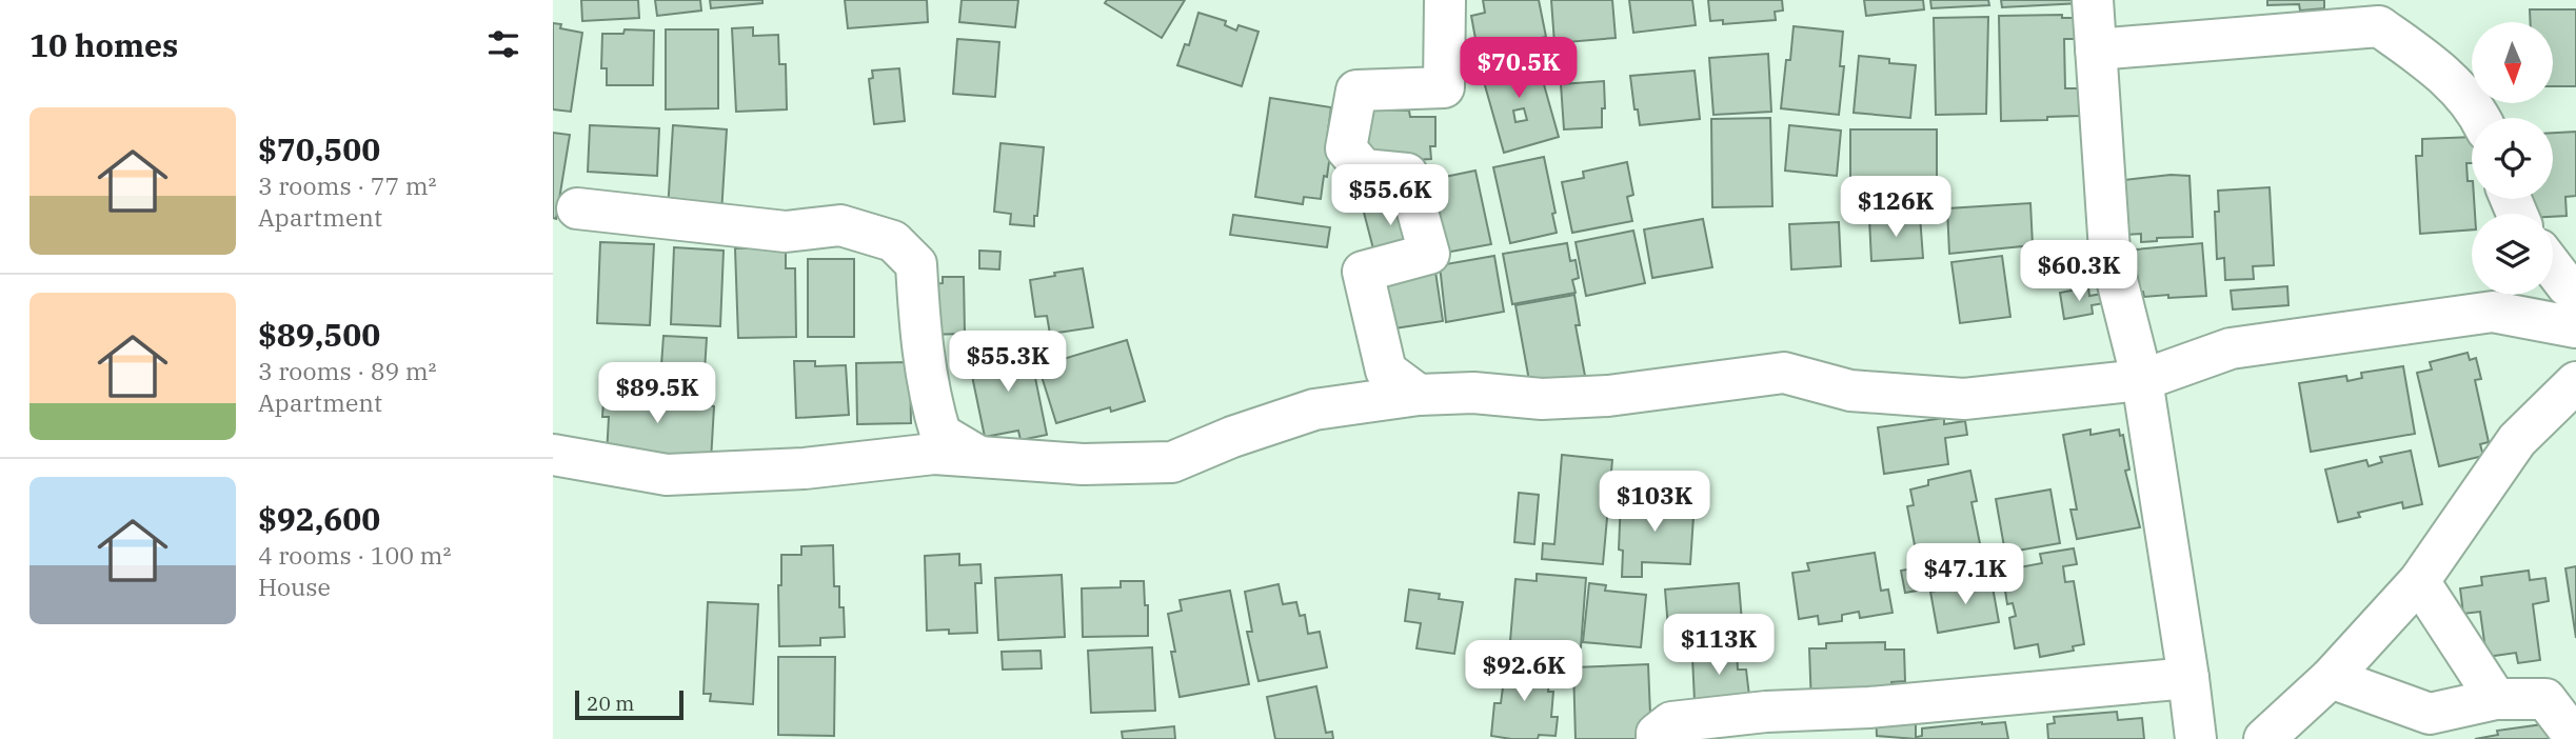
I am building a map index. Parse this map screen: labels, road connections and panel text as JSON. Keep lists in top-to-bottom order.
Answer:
{
  "scale_bar": "20 m",
  "north": "bottom",
  "page": {
    "heading": "10 homes",
    "price": [
      "$70.5K",
      "$55.6K",
      "$126K",
      "$60.3K",
      "$55.3K",
      "$89.5K",
      "$103K",
      "$47.1K",
      "$113K",
      "$92.6K"
    ],
    "list": [
      {
        "name": "$70,500",
        "note": "3 rooms · 77 m² · Apartment"
      },
      {
        "name": "$89,500",
        "note": "3 rooms · 89 m² · Apartment"
      },
      {
        "name": "$92,600",
        "note": "4 rooms · 100 m² · House"
      }
    ],
    "scale": "20 m"
  }
}
